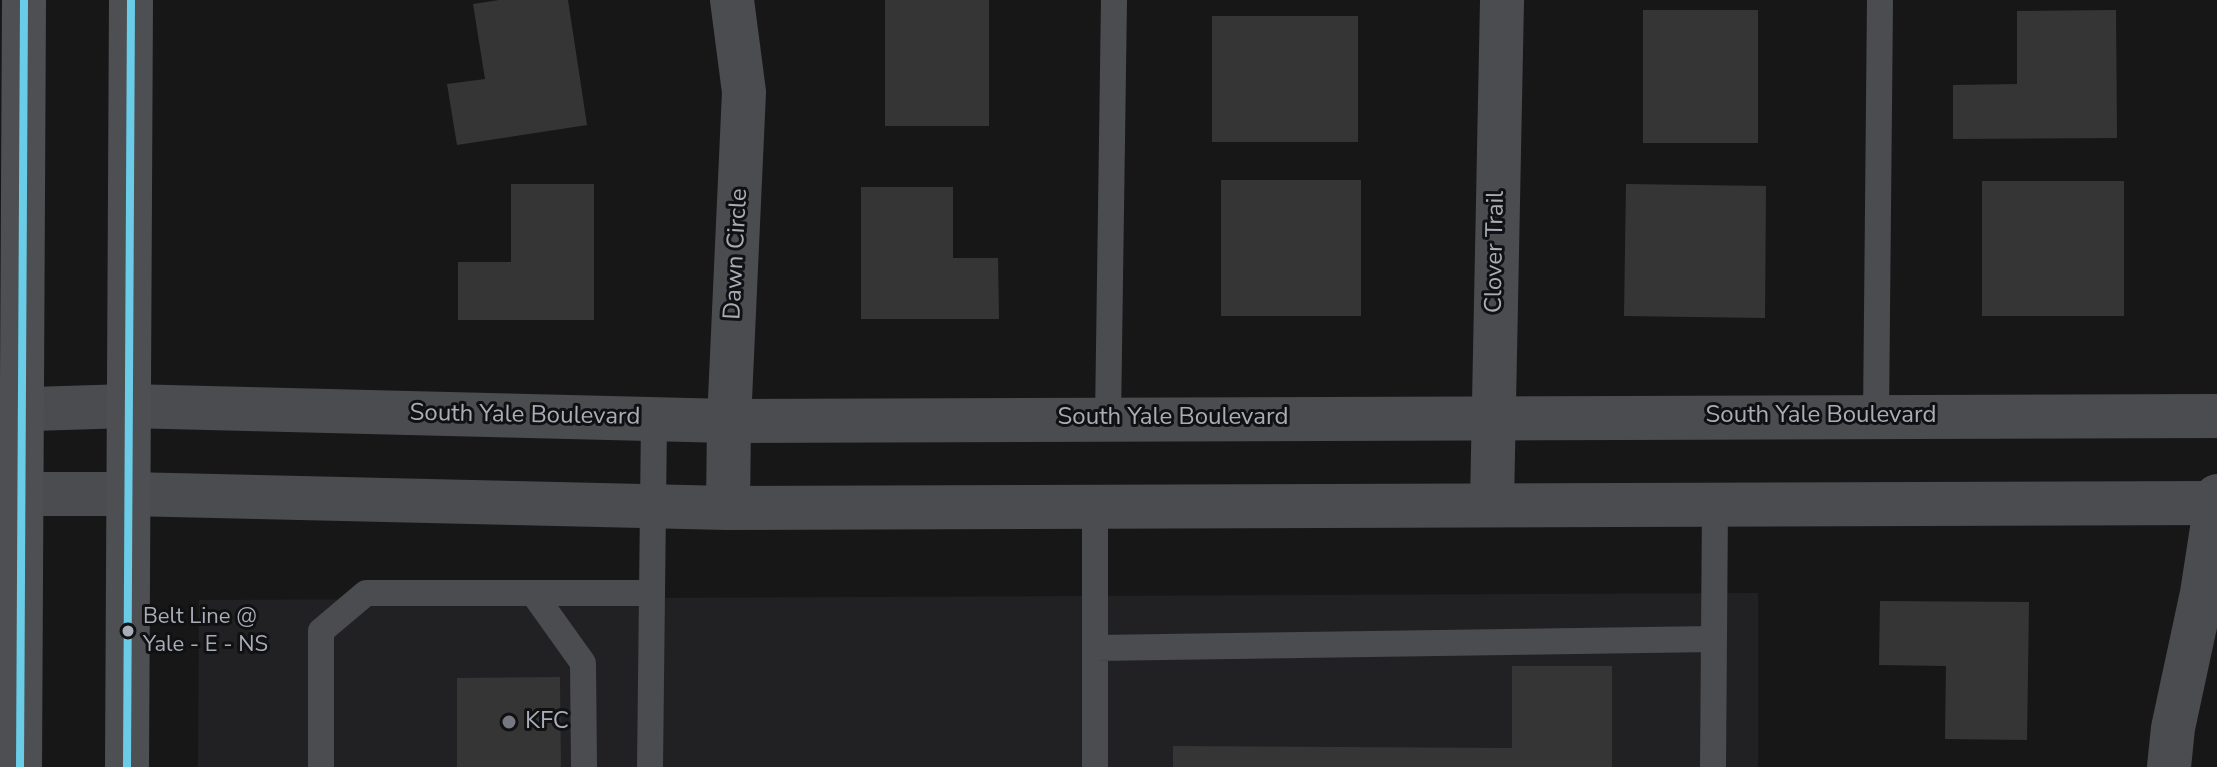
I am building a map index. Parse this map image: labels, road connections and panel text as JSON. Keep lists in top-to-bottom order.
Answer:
{
  "streets": {
    "street": ["Clover Trail", "Dawn Circle", "South Yale Boulevard"]
  },
  "crossings": [
    ["Clover Trail", "South Yale Boulevard"],
    ["Dawn Circle", "South Yale Boulevard"]
  ],
  "places": ["Belt Line @ Yale - E - NS", "KFC"]
}
